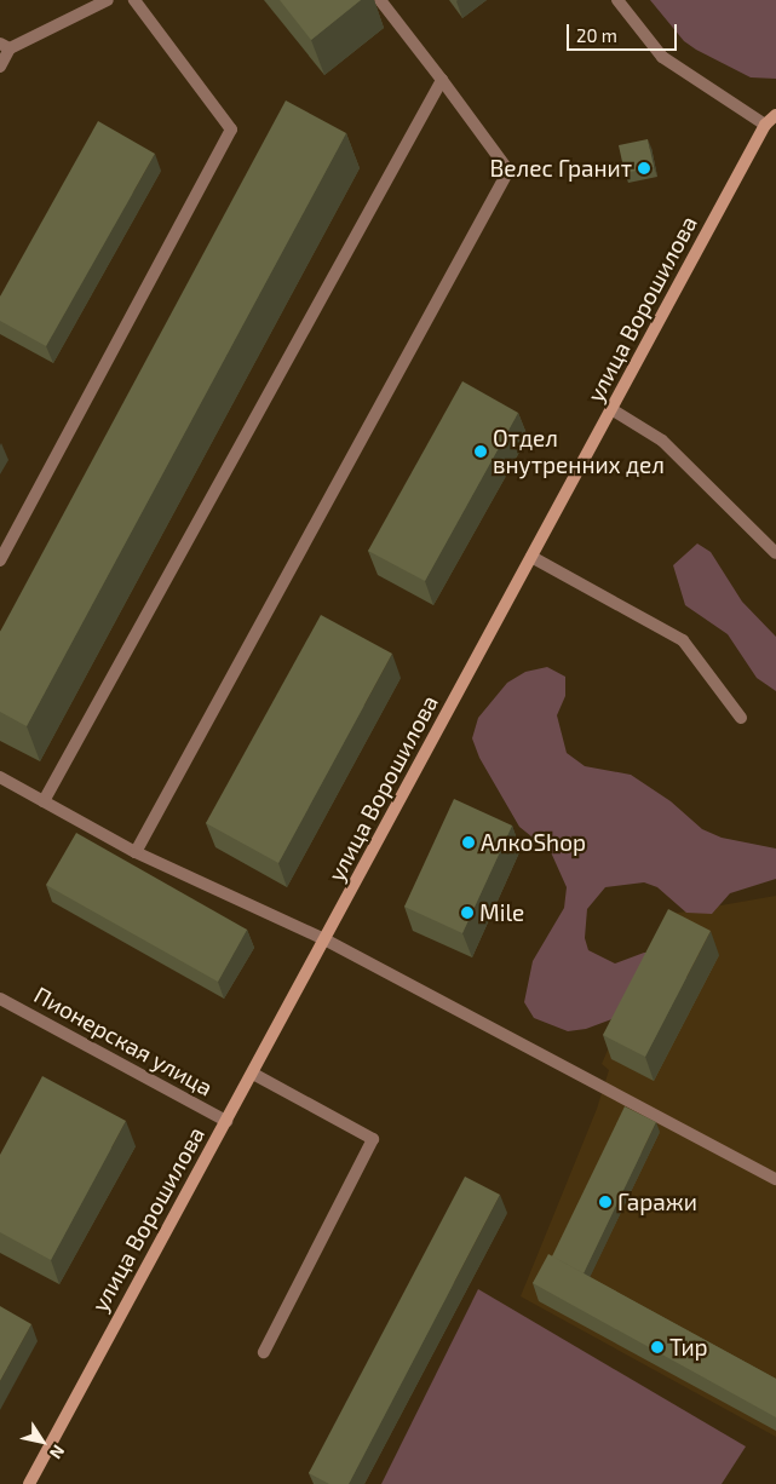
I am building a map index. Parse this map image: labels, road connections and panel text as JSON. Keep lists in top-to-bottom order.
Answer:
{
  "streets": {
    "main road": ["улица Ворошилова"],
    "street": ["Пионерская улица"]
  },
  "crossings": [
    ["улица Ворошилова", "Пионерская улица"]
  ],
  "places": [
    "Велес Гранит",
    "Отдел внутренних дел",
    "АлкоShop",
    "Mile",
    "Гаражи",
    "Тир"
  ],
  "scale_bar": "20 m",
  "north": "bottom right"
}
